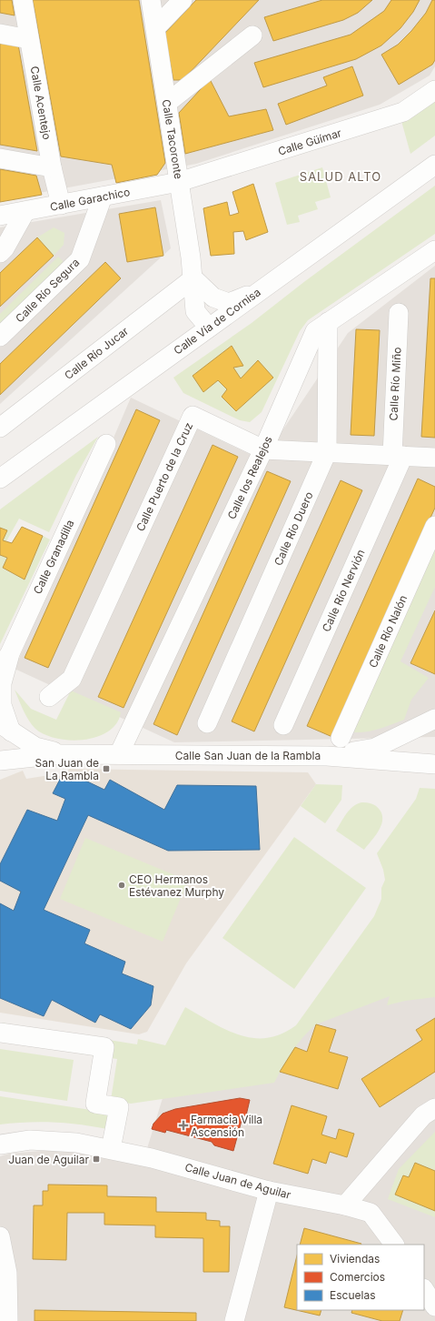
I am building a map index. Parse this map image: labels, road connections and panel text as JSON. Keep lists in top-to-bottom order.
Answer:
{
  "streets": {
    "street": [
      "Calle Acentejo",
      "Calle Tacoronte",
      "Calle Güímar",
      "Calle Garachico",
      "Calle Río Segura",
      "Calle Vía de Cornisa",
      "Calle Río Jucar",
      "Calle Río Miño",
      "Calle Puerto de la Cruz",
      "Calle los Realejos",
      "Calle Río Duero",
      "Calle Granadilla",
      "Calle Río Nervión",
      "Calle Río Nalón",
      "Calle San Juan de la Rambla",
      "Calle Juan de Aguilar"
    ]
  },
  "crossings": [
    ["Calle Acentejo", "Calle Garachico"],
    ["Calle Tacoronte", "Calle Güímar"],
    ["Calle Tacoronte", "Calle Garachico"],
    ["Calle Tacoronte", "Calle Vía de Cornisa"],
    ["Calle Tacoronte", "Calle Río Jucar"],
    ["Calle Güímar", "Calle Garachico"],
    ["Calle Garachico", "Calle Río Segura"],
    ["Calle Río Miño", "Calle Puerto de la Cruz"],
    ["Calle Río Miño", "Calle Río Nervión"],
    ["Calle Puerto de la Cruz", "Calle los Realejos"],
    ["Calle Puerto de la Cruz", "Calle Río Duero"],
    ["Calle Puerto de la Cruz", "Calle Río Nervión"],
    ["Calle los Realejos", "Calle Río Duero"],
    ["Calle los Realejos", "Calle San Juan de la Rambla"]
  ],
  "districts": ["SALUD ALTO"],
  "places": {
    "transit": ["San Juan de La Rambla", "Juan de Aguilar"],
    "other": ["CEO Hermanos Estévanez Murphy"],
    "health": ["Farmacia Villa Ascensión"]
  },
  "legend": ["Viviendas", "Comercios", "Escuelas"]
}
